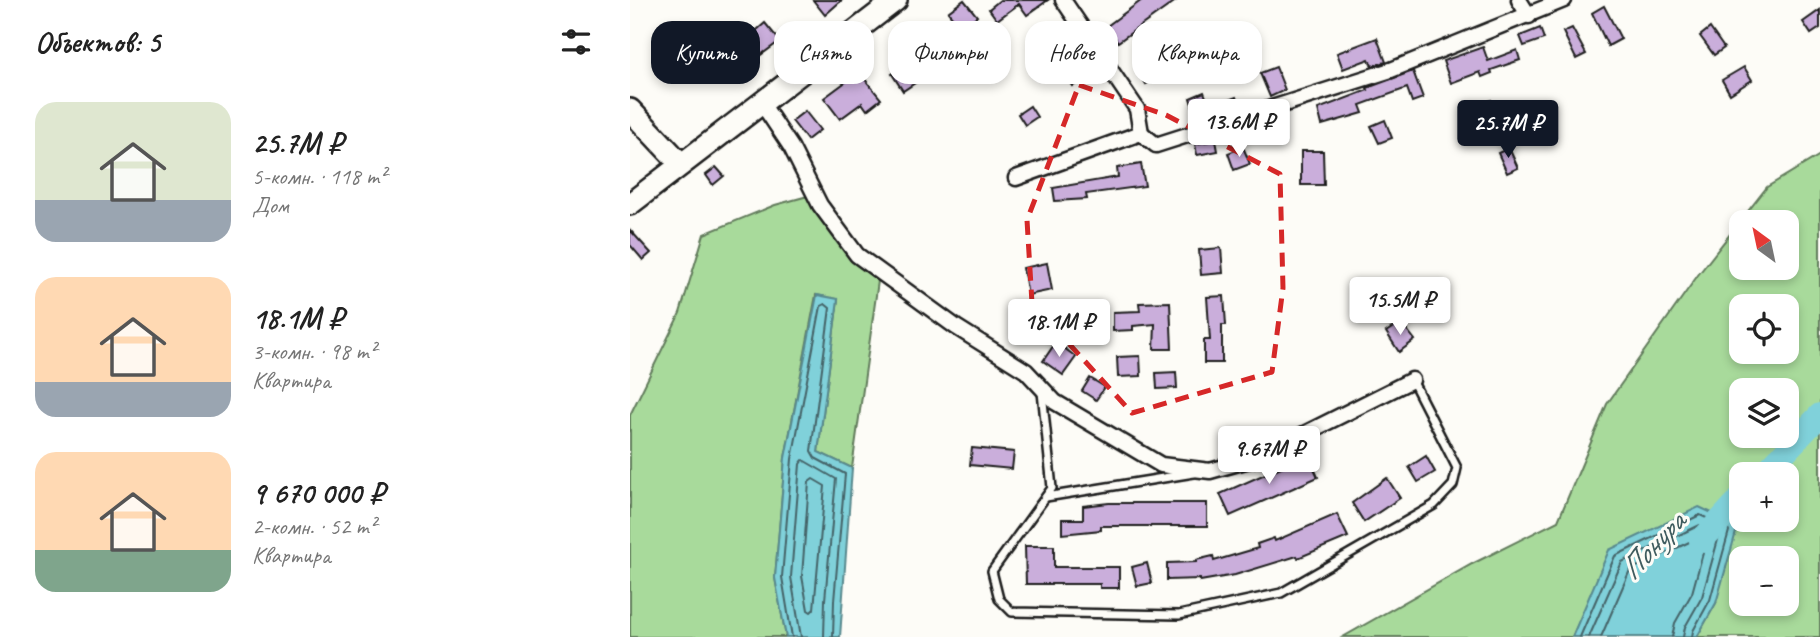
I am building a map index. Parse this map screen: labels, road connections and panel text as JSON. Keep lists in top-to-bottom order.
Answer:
{
  "water": ["Понура"],
  "north": "top left",
  "page": {
    "heading": "Объектов: 5",
    "chip": [
      "Купить",
      "Снять",
      "Фильтры",
      "Новое",
      "Квартира"
    ],
    "list": [
      {
        "name": "25.7M ₽",
        "note": "5-комн. · 118 m² · Дом"
      },
      {
        "name": "18.1M ₽",
        "note": "3-комн. · 98 m² · Квартира"
      },
      {
        "name": "9 670 000 ₽",
        "note": "2-комн. · 52 m² · Квартира"
      }
    ],
    "price": [
      "13.6M ₽",
      "25.7M ₽",
      "15.5M ₽",
      "18.1M ₽",
      "9.67M ₽"
    ],
    "map_buttons": ["+", "−"]
  }
}
